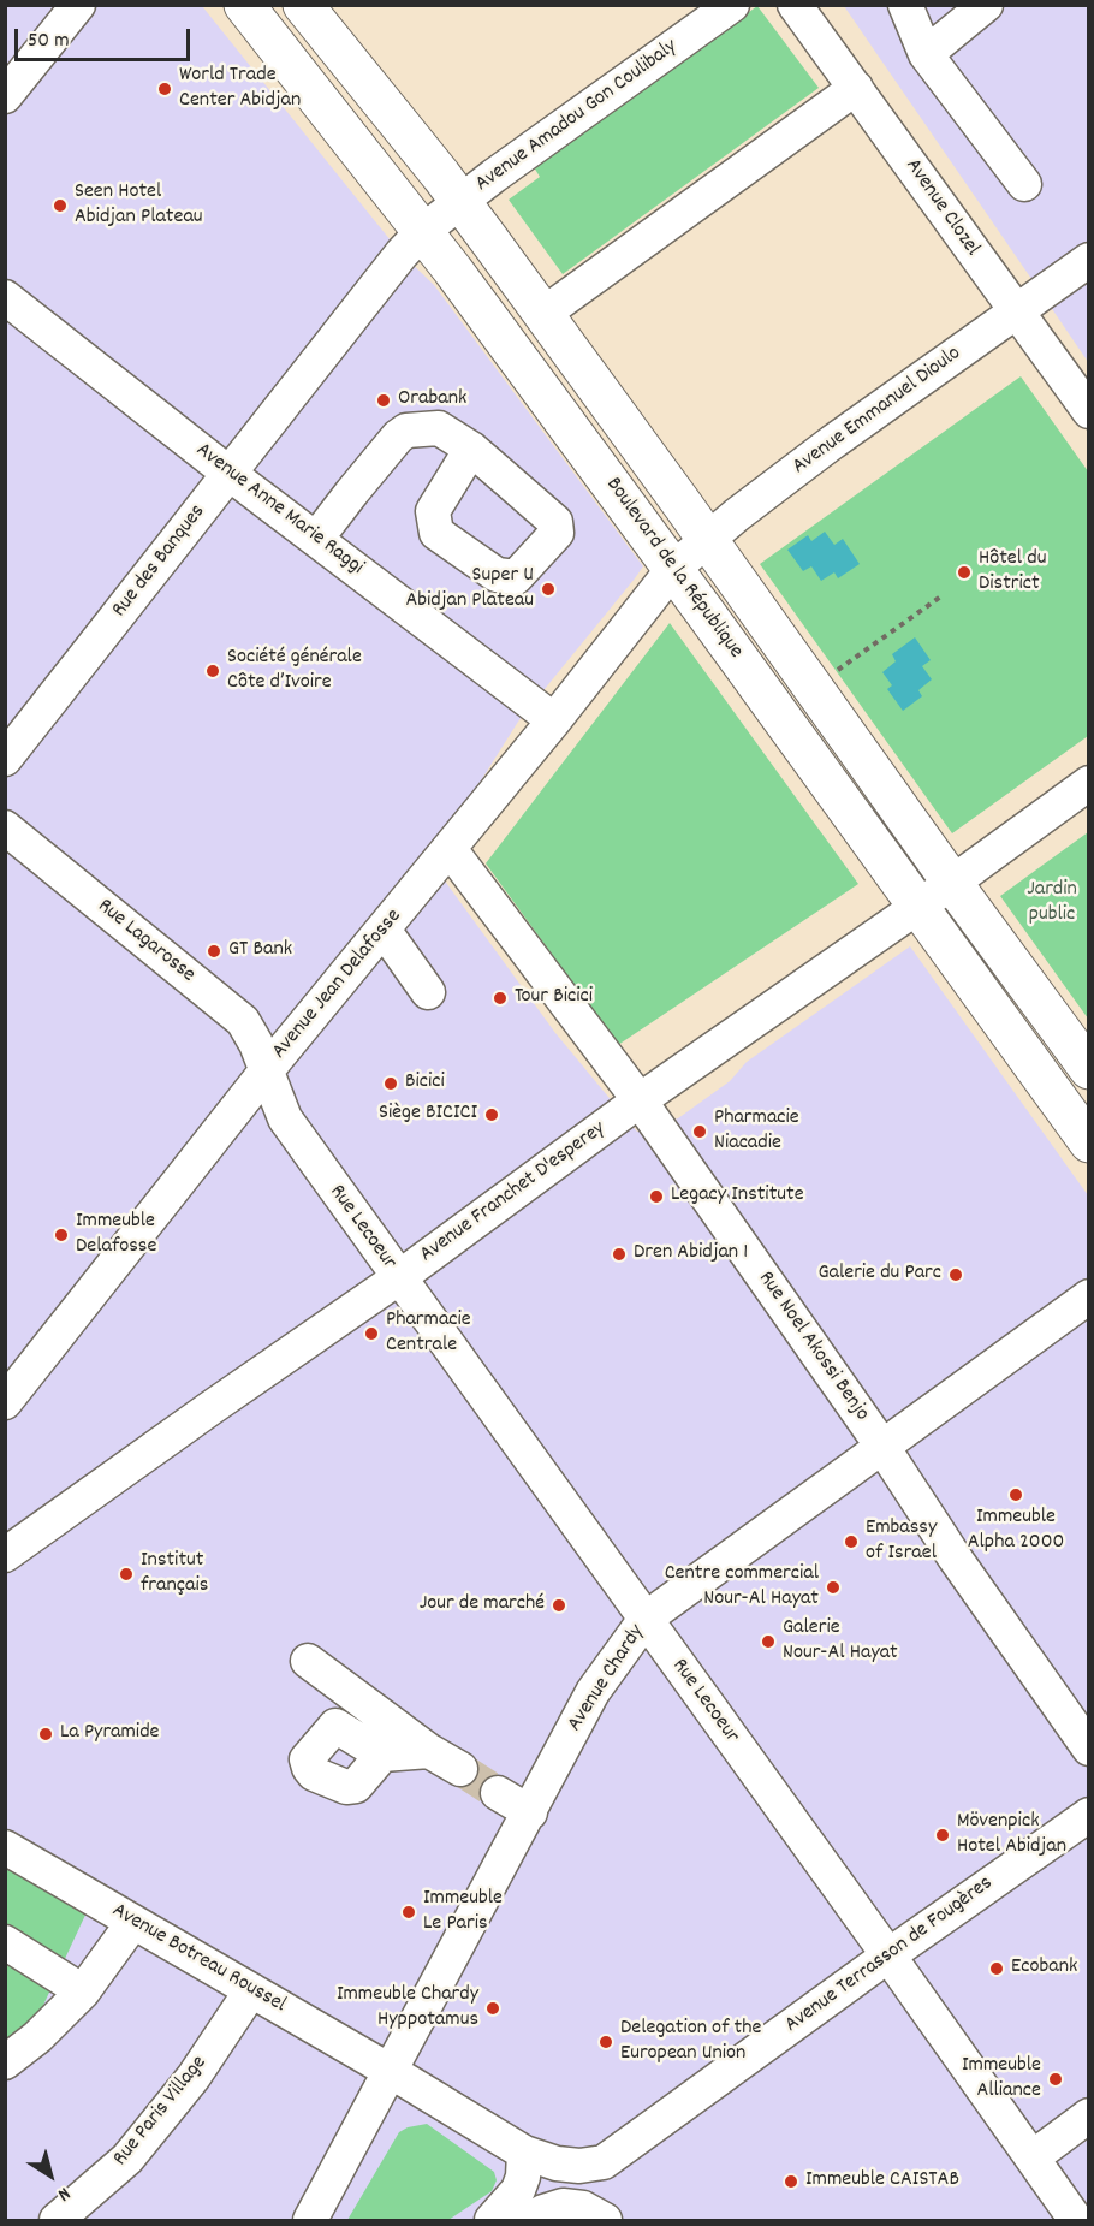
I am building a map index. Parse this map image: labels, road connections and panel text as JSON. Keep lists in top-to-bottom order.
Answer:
{
  "streets": {
    "main road": ["Boulevard de la République"],
    "street": [
      "Avenue Amadou Gon Coulibaly",
      "Avenue Clozel",
      "Avenue Emmanuel Dioulo",
      "Avenue Anne Marie Raggi",
      "Rue des Banques",
      "Rue Lagarosse",
      "Avenue Jean Delafosse",
      "Avenue Franchet D'esperey",
      "Rue Lecoeur",
      "Rue Noel Akossi Benjo",
      "Avenue Chardy",
      "Avenue Terrasson de Fougères",
      "Avenue Botreau Roussel",
      "Rue Paris Village"
    ]
  },
  "crossings": [
    ["Avenue Amadou Gon Coulibaly", "Rue des Banques"],
    ["Avenue Amadou Gon Coulibaly", "Boulevard de la République"],
    ["Avenue Clozel", "Avenue Emmanuel Dioulo"],
    ["Avenue Emmanuel Dioulo", "Boulevard de la République"],
    ["Avenue Emmanuel Dioulo", "Avenue Jean Delafosse"],
    ["Avenue Anne Marie Raggi", "Rue des Banques"],
    ["Avenue Anne Marie Raggi", "Avenue Jean Delafosse"],
    ["Rue des Banques", "Boulevard de la République"],
    ["Boulevard de la République", "Avenue Jean Delafosse"],
    ["Boulevard de la République", "Avenue Franchet D'esperey"],
    ["Rue Lagarosse", "Avenue Jean Delafosse"],
    ["Rue Lagarosse", "Rue Lecoeur"],
    ["Avenue Jean Delafosse", "Rue Lecoeur"],
    ["Avenue Jean Delafosse", "Rue Noel Akossi Benjo"],
    ["Avenue Franchet D'esperey", "Rue Lecoeur"],
    ["Avenue Franchet D'esperey", "Rue Noel Akossi Benjo"],
    ["Rue Lecoeur", "Avenue Chardy"],
    ["Rue Lecoeur", "Avenue Terrasson de Fougères"],
    ["Rue Noel Akossi Benjo", "Avenue Chardy"],
    ["Avenue Chardy", "Avenue Botreau Roussel"],
    ["Avenue Botreau Roussel", "Rue Paris Village"]
  ],
  "parks": ["Jardin public"],
  "places": [
    "World Trade Center Abidjan",
    "Seen Hotel Abidjan Plateau",
    "Orabank",
    "Hôtel du District",
    "Super U Abidjan Plateau",
    "Société générale Côte d’Ivoire",
    "GT Bank",
    "Tour Bicici",
    "Bicici",
    "Siège BICICI",
    "Pharmacie Niacadie",
    "Legacy Institute",
    "Immeuble Delafosse",
    "Dren Abidjan 1",
    "Galerie du Parc",
    "Pharmacie Centrale",
    "Immeuble Alpha 2000",
    "Embassy of Israel",
    "Institut français",
    "Centre commercial Nour-Al Hayat",
    "Jour de marché",
    "Galerie Nour-Al Hayat",
    "La Pyramide",
    "Mövenpick Hotel Abidjan",
    "Immeuble Le Paris",
    "Ecobank",
    "Immeuble Chardy Hyppotamus",
    "Delegation of the European Union",
    "Immeuble Alliance",
    "Immeuble CAISTAB"
  ],
  "scale_bar": "50 m",
  "north": "bottom right"
}
